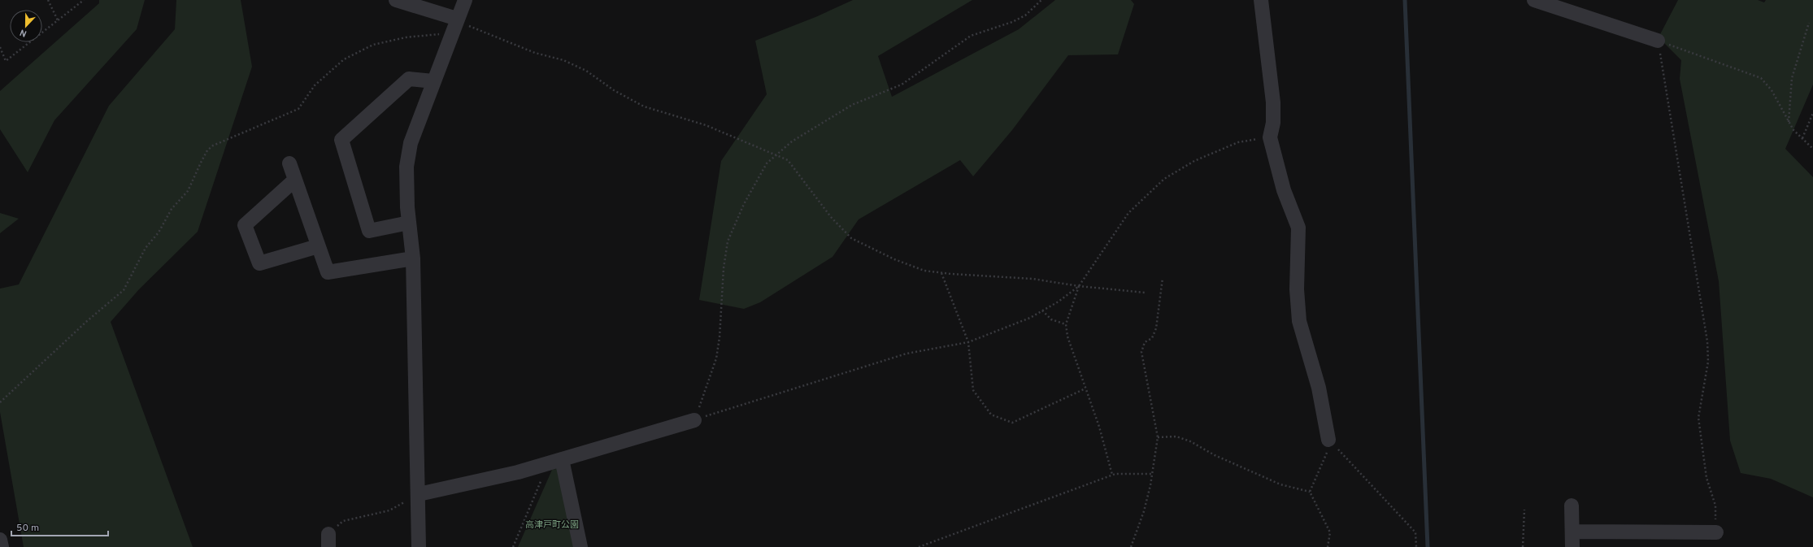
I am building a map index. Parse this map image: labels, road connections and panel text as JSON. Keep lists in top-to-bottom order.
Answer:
{
  "parks": ["高津戸町公園"],
  "scale_bar": "50 m",
  "north": "bottom"
}
